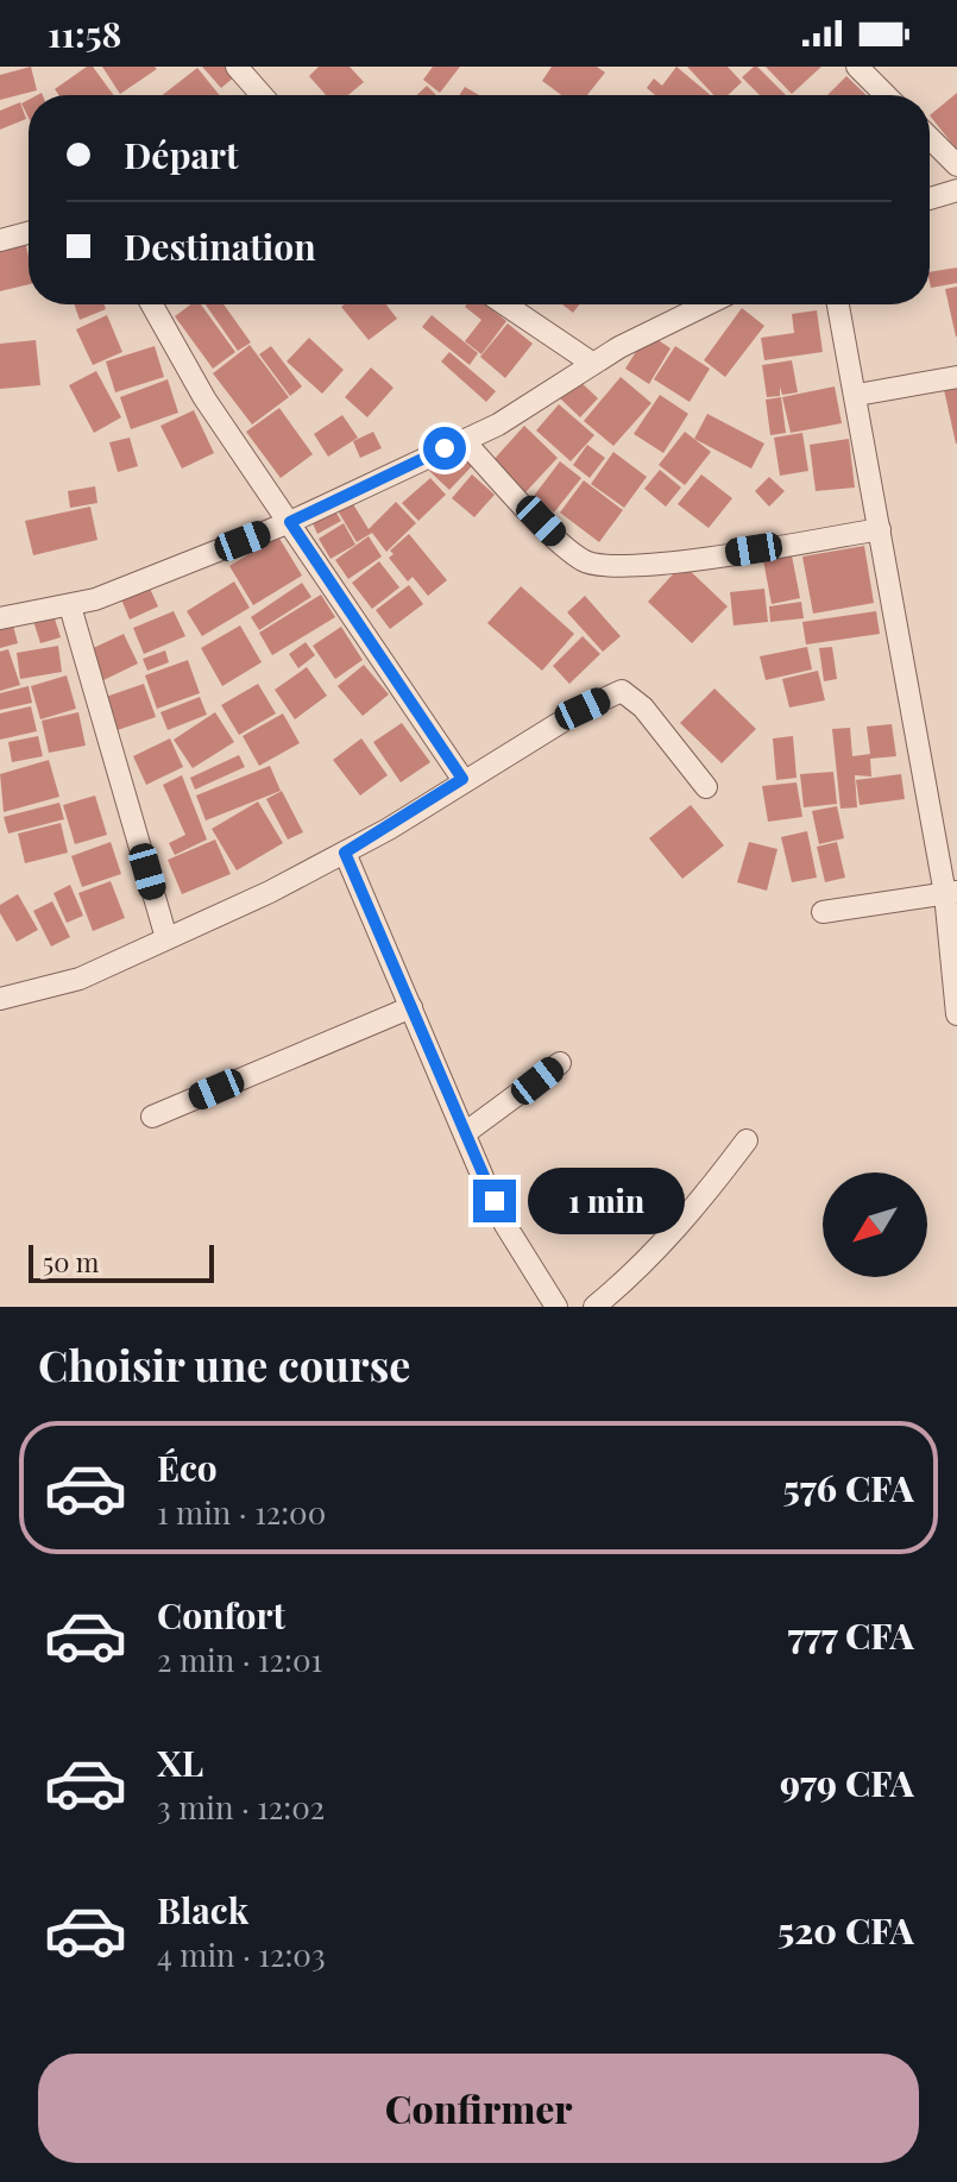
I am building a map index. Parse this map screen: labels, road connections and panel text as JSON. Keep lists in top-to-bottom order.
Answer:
{
  "scale_bar": "50 m",
  "north": "bottom left",
  "page": {
    "status": "11:58",
    "banner": ["Départ", "Destination"],
    "bubble": "1 min",
    "scale": "50 m",
    "heading": "Choisir une course",
    "list": [
      {
        "name": "Éco",
        "note": "1 min · 12:00",
        "value": "576 CFA"
      },
      {
        "name": "Confort",
        "note": "2 min · 12:01",
        "value": "777 CFA"
      },
      {
        "name": "XL",
        "note": "3 min · 12:02",
        "value": "979 CFA"
      },
      {
        "name": "Black",
        "note": "4 min · 12:03",
        "value": "520 CFA"
      }
    ],
    "buttons": "Confirmer"
  }
}
